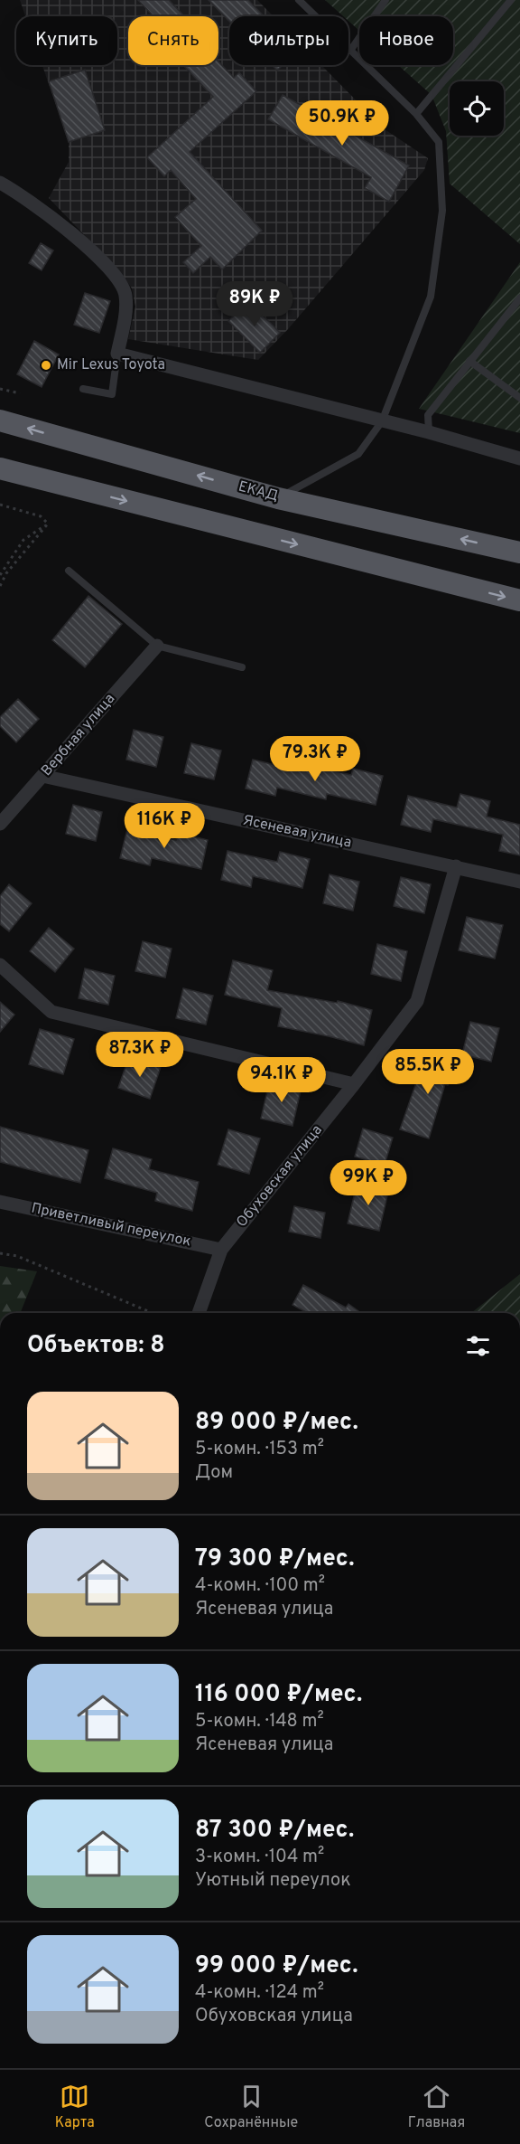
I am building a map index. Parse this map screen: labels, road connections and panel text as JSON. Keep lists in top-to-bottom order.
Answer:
{
  "streets": {
    "highway": ["ЕКАД"],
    "street": [
      "Вербная улица",
      "Ясеневая улица",
      "Обуховская улица",
      "Приветливый переулок"
    ]
  },
  "crossings": [
    ["Вербная улица", "Ясеневая улица"],
    ["Ясеневая улица", "Обуховская улица"],
    ["Обуховская улица", "Приветливый переулок"]
  ],
  "places": ["Mir Lexus Toyota"],
  "page": {
    "chip": [
      "Купить",
      "Снять",
      "Фильтры",
      "Новое"
    ],
    "price": [
      "50.9K ₽",
      "89K ₽",
      "79.3K ₽",
      "116K ₽",
      "87.3K ₽",
      "85.5K ₽",
      "94.1K ₽",
      "99K ₽"
    ],
    "heading": "Объектов: 8",
    "list": [
      {
        "name": "89 000 ₽/мес.",
        "note": "5-комн. · 153 m² · Дом"
      },
      {
        "name": "79 300 ₽/мес.",
        "note": "4-комн. · 100 m² · Ясеневая улица"
      },
      {
        "name": "116 000 ₽/мес.",
        "note": "5-комн. · 148 m² · Ясеневая улица"
      },
      {
        "name": "87 300 ₽/мес.",
        "note": "3-комн. · 104 m² · Уютный переулок"
      },
      {
        "name": "99 000 ₽/мес.",
        "note": "4-комн. · 124 m² · Обуховская улица"
      }
    ],
    "tabs": ["Карта", "Сохранённые", "Главная"]
  }
}
